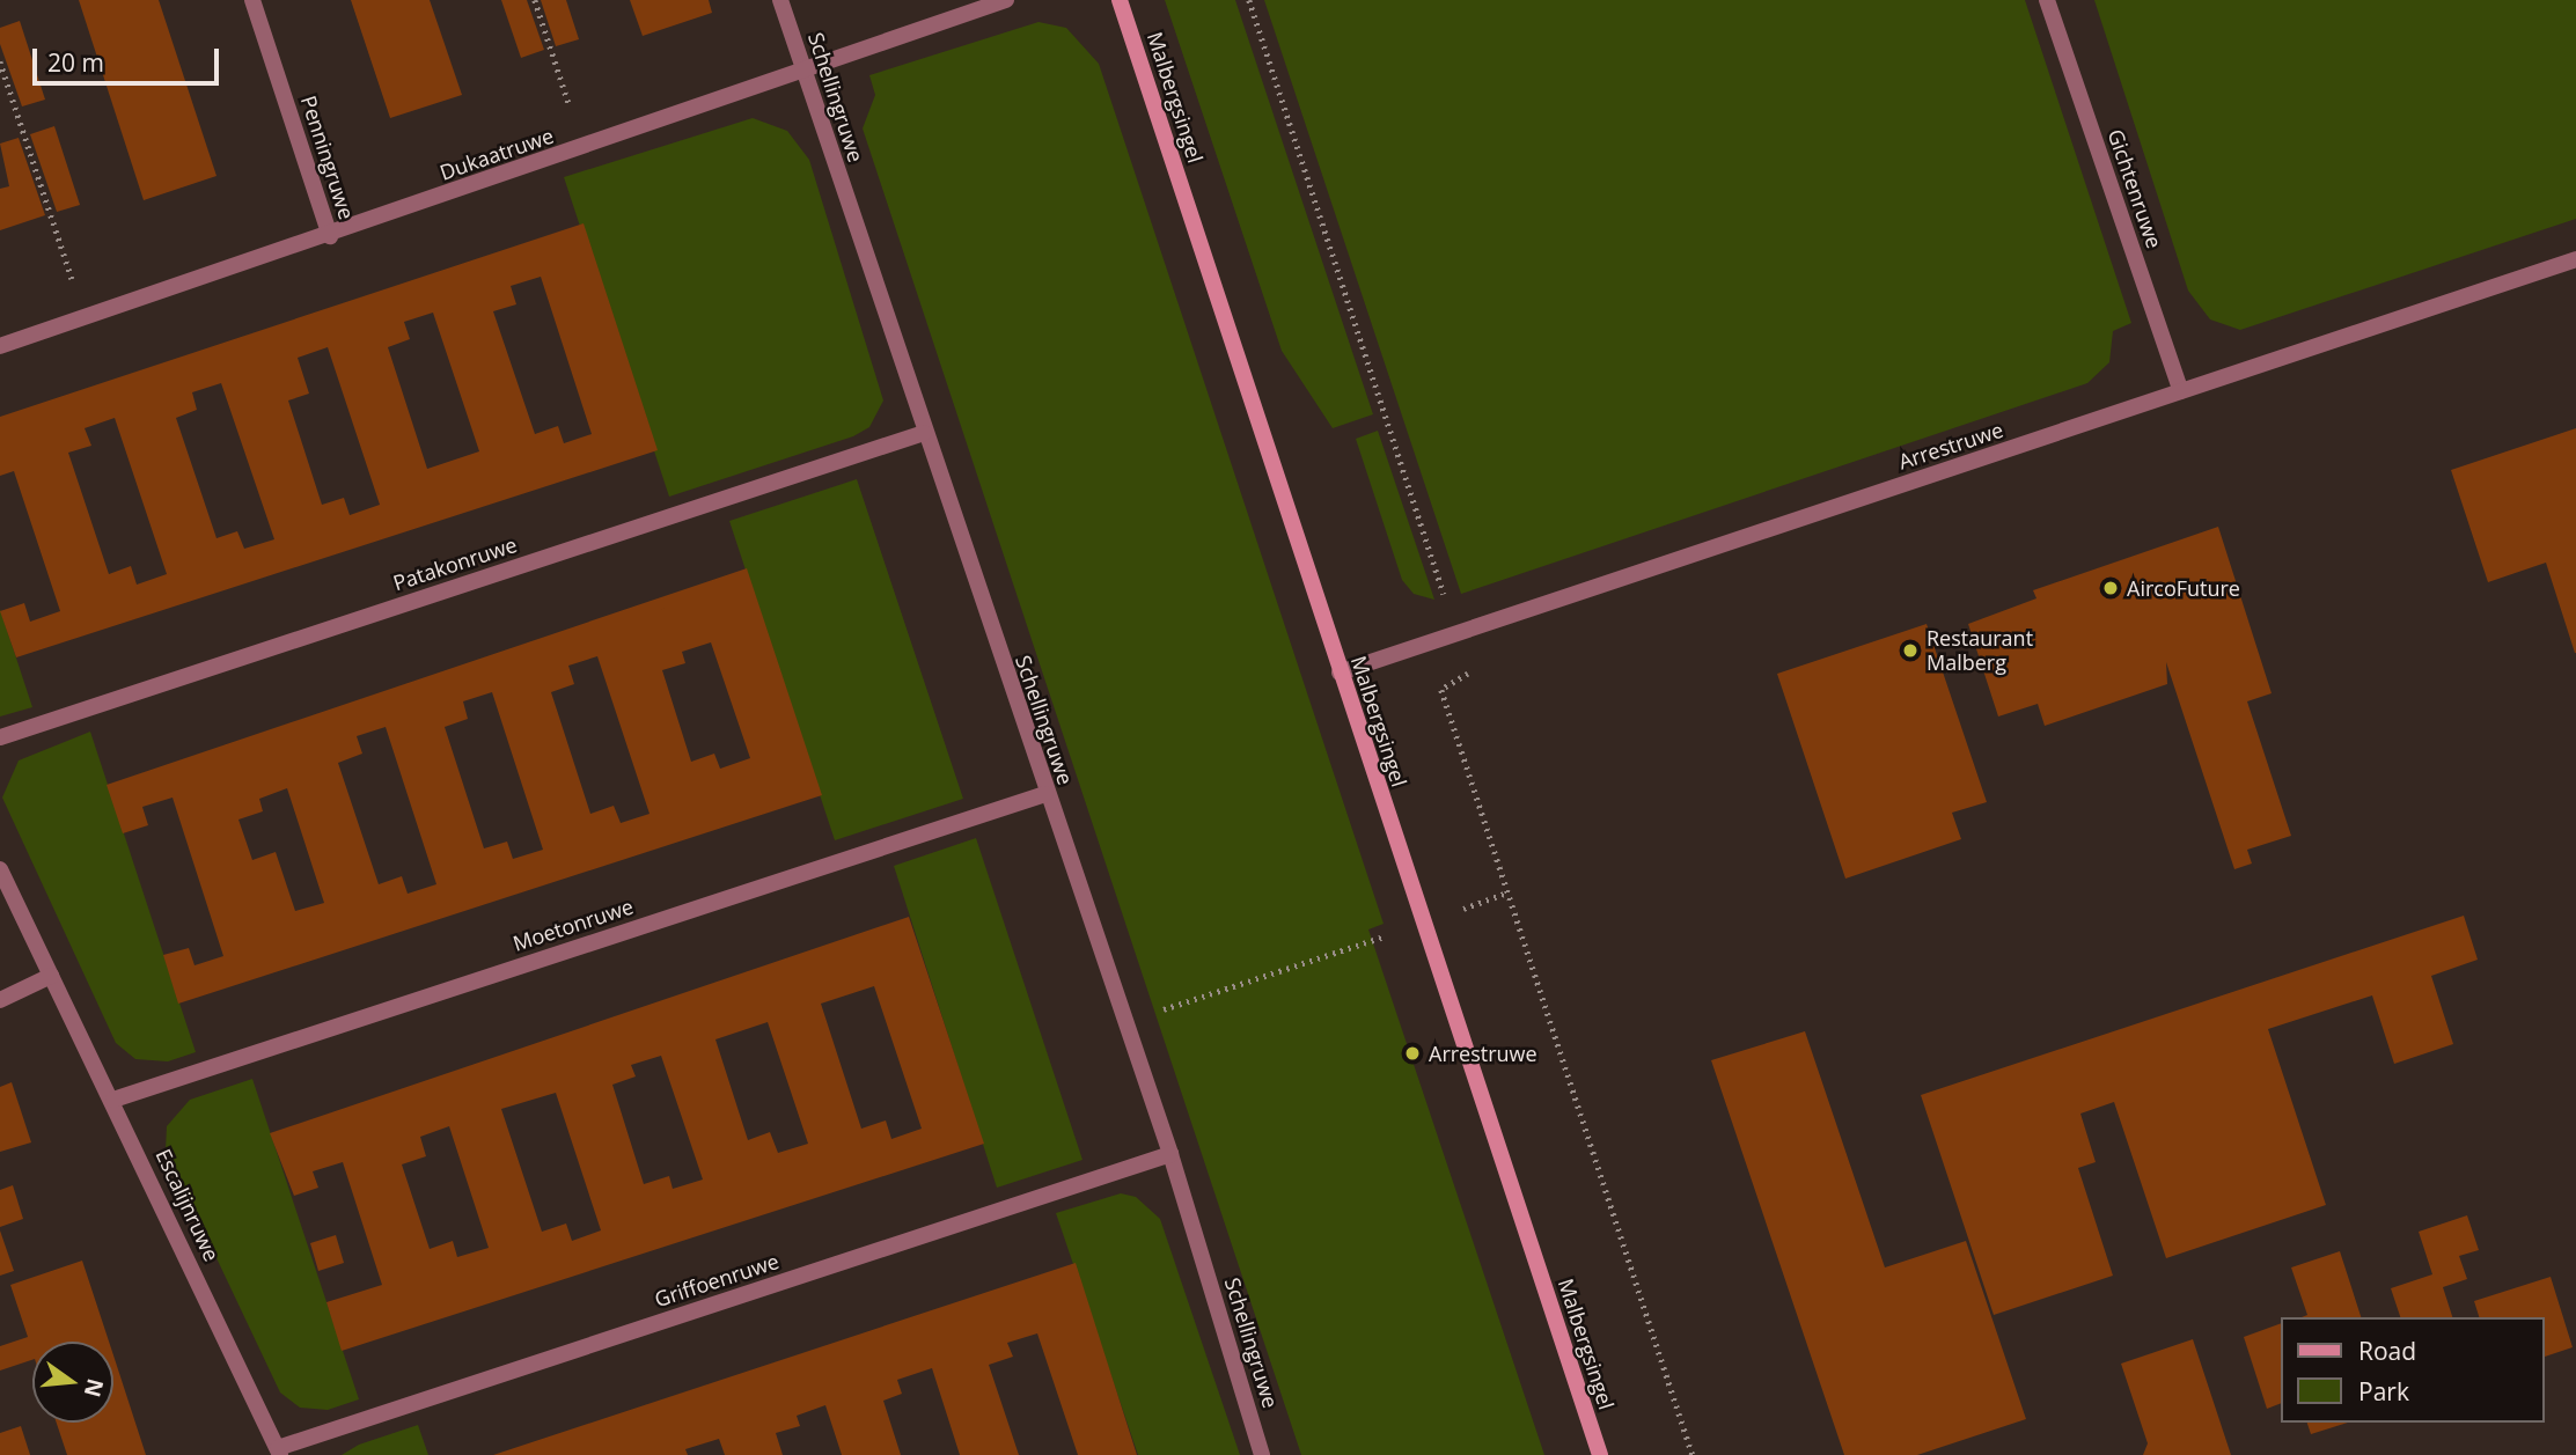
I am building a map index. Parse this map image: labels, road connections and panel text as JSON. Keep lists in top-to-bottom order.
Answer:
{
  "streets": {
    "street": [
      "Schellingruwe",
      "Malbergsingel",
      "Dukaatruwe",
      "Penningruwe",
      "Gichtenruwe",
      "Arrestruwe",
      "Patakonruwe",
      "Moetonruwe",
      "Escalijnruwe",
      "Griffoenruwe"
    ]
  },
  "crossings": [
    ["Schellingruwe", "Dukaatruwe"],
    ["Schellingruwe", "Patakonruwe"],
    ["Schellingruwe", "Moetonruwe"],
    ["Schellingruwe", "Griffoenruwe"],
    ["Malbergsingel", "Arrestruwe"],
    ["Dukaatruwe", "Penningruwe"],
    ["Gichtenruwe", "Arrestruwe"],
    ["Moetonruwe", "Escalijnruwe"],
    ["Escalijnruwe", "Griffoenruwe"]
  ],
  "places": ["AircoFuture", "Restaurant Malberg", "Arrestruwe"],
  "legend": ["Road", "Park"],
  "scale_bar": "20 m",
  "north": "right"
}
